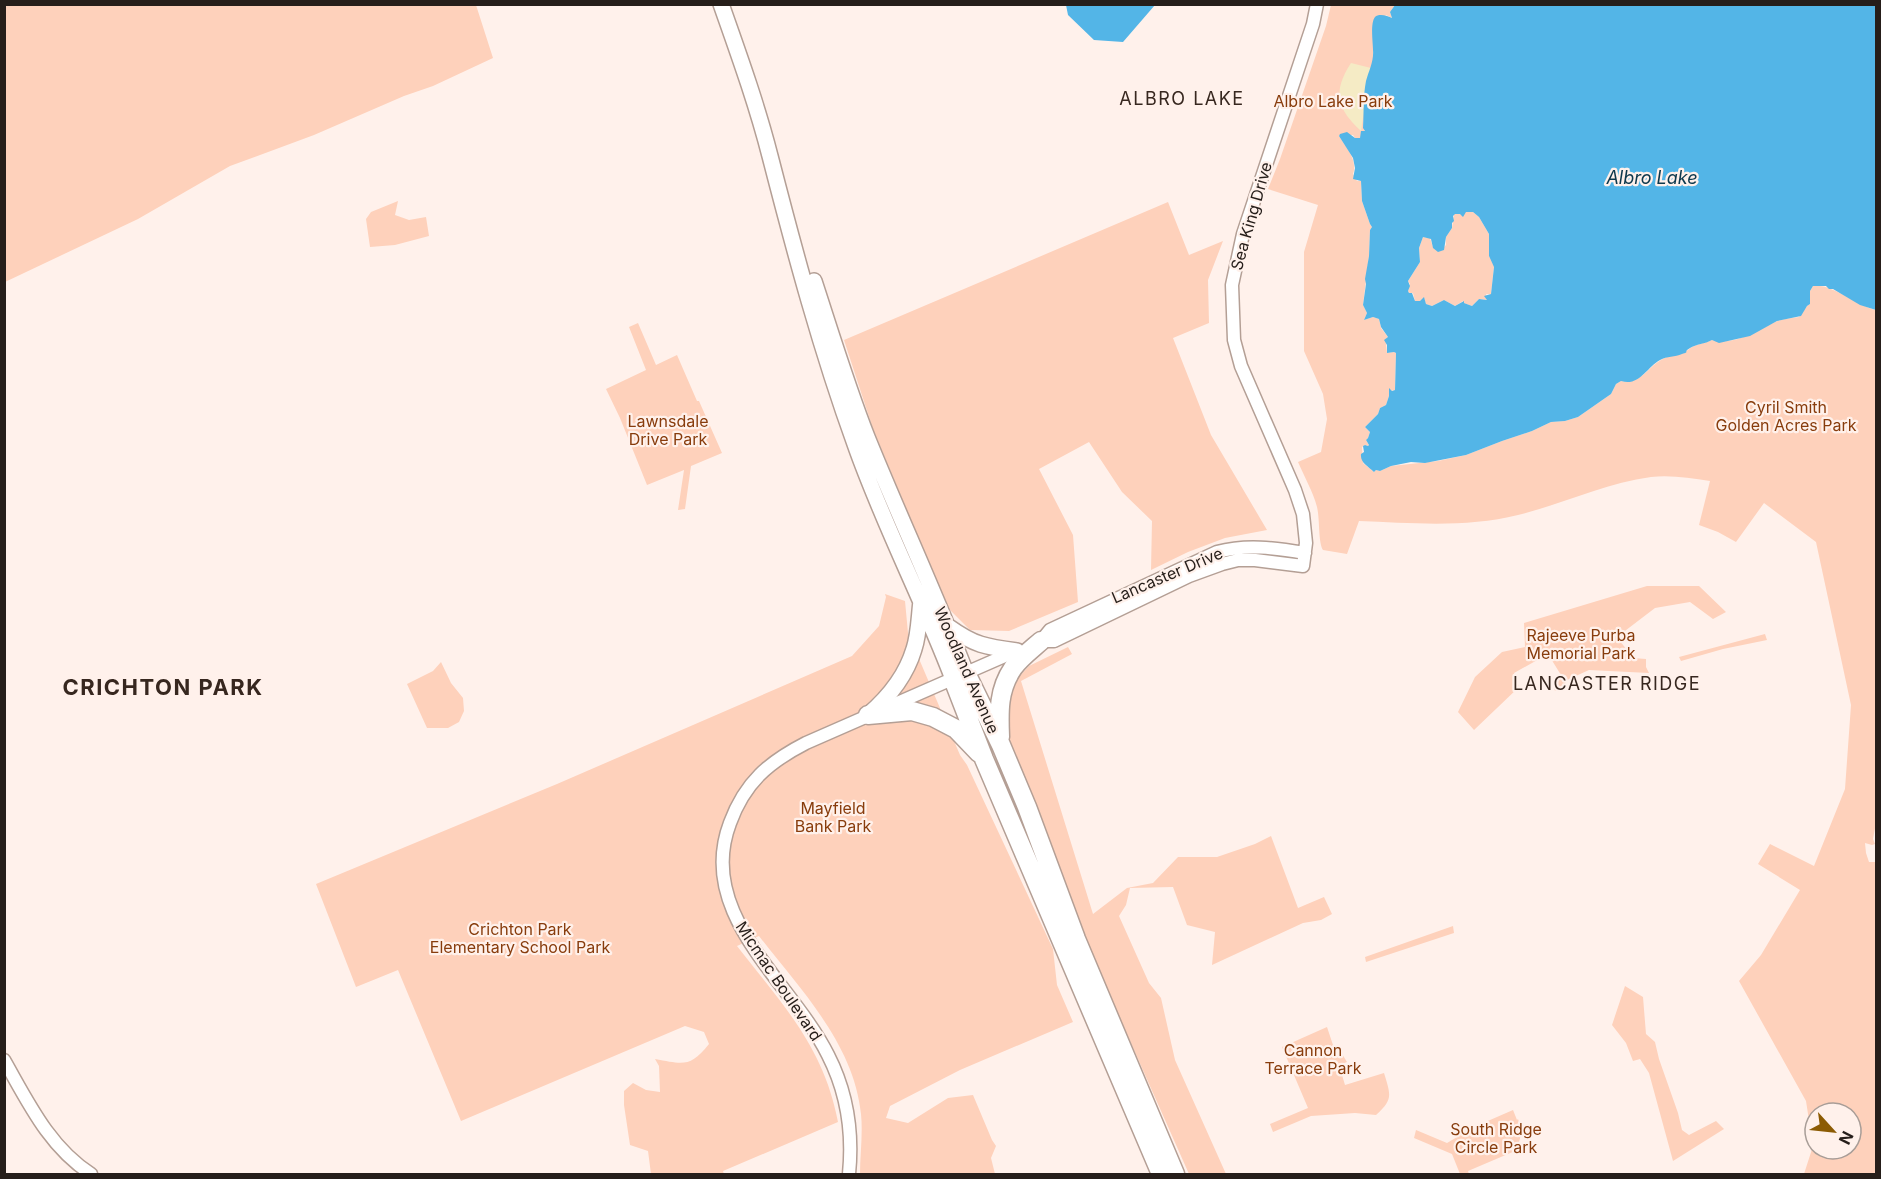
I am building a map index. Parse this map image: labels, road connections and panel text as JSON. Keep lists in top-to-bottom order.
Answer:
{
  "streets": {
    "highway": ["Woodland Avenue"],
    "street": ["Sea King Drive", "Lancaster Drive", "Micmac Boulevard"]
  },
  "crossings": [
    ["Sea King Drive", "Lancaster Drive"],
    ["Lancaster Drive", "Woodland Avenue"],
    ["Lancaster Drive", "Micmac Boulevard"],
    ["Woodland Avenue", "Micmac Boulevard"]
  ],
  "districts": ["ALBRO LAKE", "LANCASTER RIDGE", "CRICHTON PARK"],
  "water": ["Albro Lake"],
  "parks": [
    "Albro Lake Park",
    "Cyril Smith Golden Acres Park",
    "Lawnsdale Drive Park",
    "Rajeeve Purba Memorial Park",
    "Mayfield Bank Park",
    "Crichton Park Elementary School Park",
    "Cannon Terrace Park",
    "South Ridge Circle Park"
  ],
  "north": "bottom right"
}
